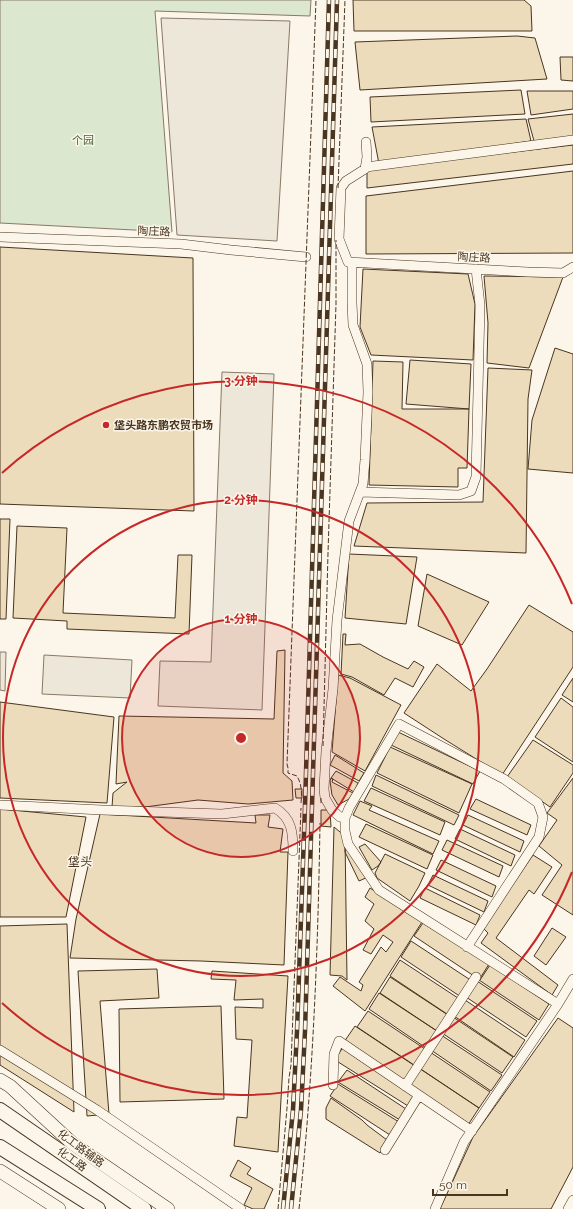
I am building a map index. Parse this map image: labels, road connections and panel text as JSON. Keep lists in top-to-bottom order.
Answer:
{
  "streets": {
    "main road": ["化工路"],
    "street": ["陶庄路", "化工路辅路"]
  },
  "districts": ["垡头"],
  "parks": ["个园"],
  "places": ["垡头路东鹏农贸市场"],
  "scale_bar": "50 m",
  "rings": ["3 分钟", "2 分钟", "1 分钟"]
}
